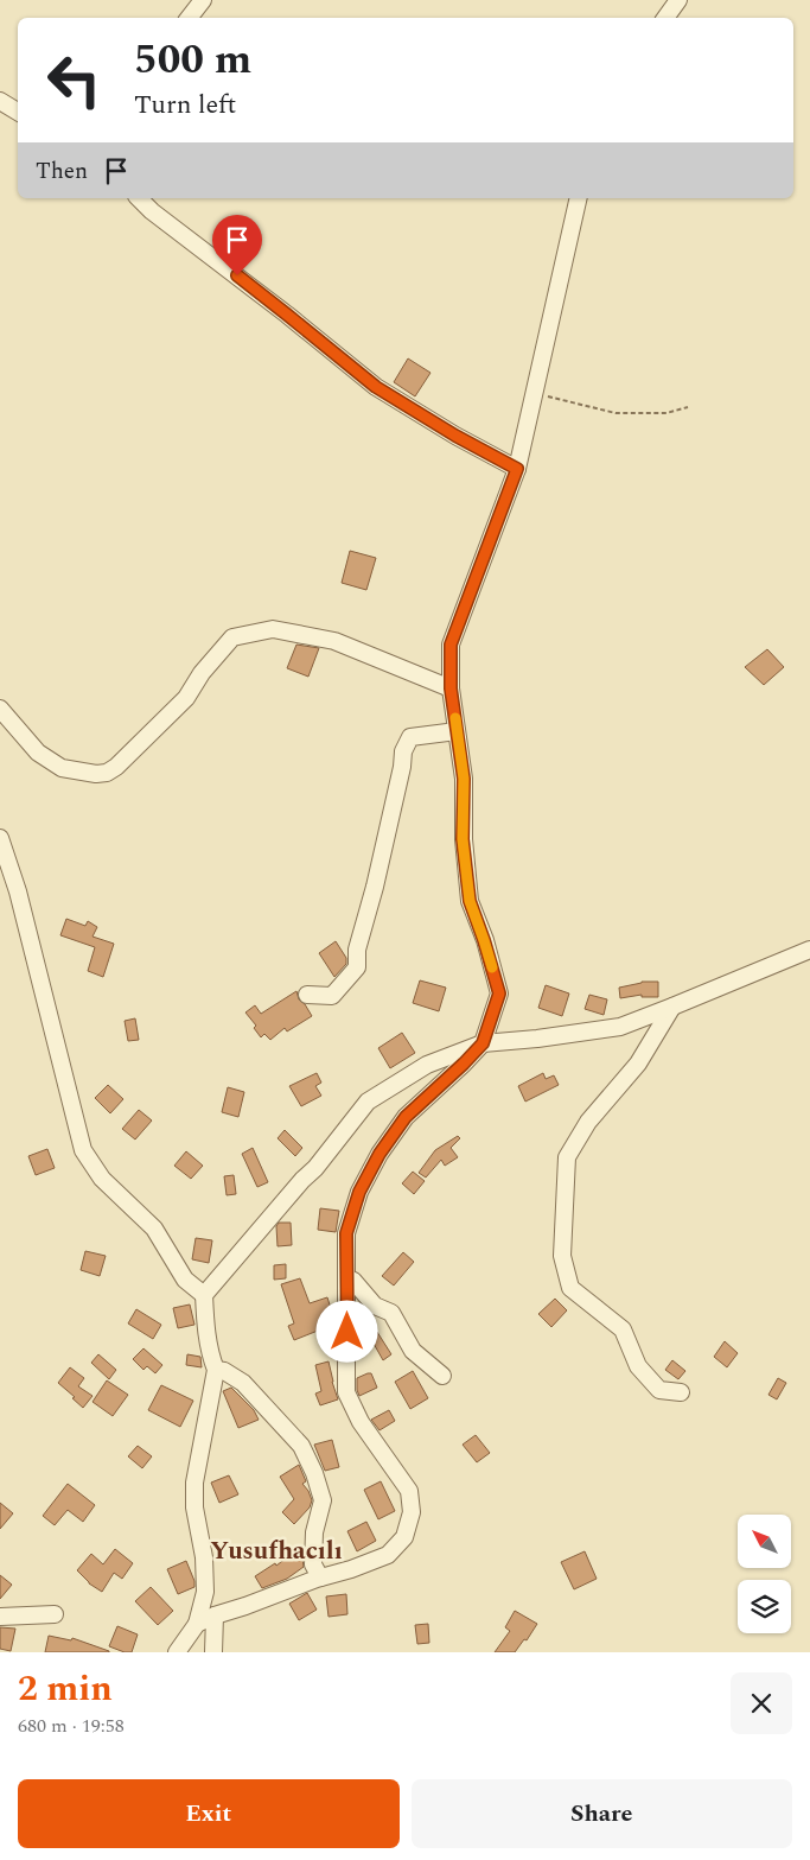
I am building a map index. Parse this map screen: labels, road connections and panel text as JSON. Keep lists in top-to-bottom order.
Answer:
{
  "districts": ["Yusufhacılı"],
  "north": "top left",
  "page": {
    "turn": ["500 m", "Turn left"],
    "then": "Then",
    "heading": ["2 min", "680 m · 19:58"],
    "buttons": ["Exit", "Share"]
  }
}
